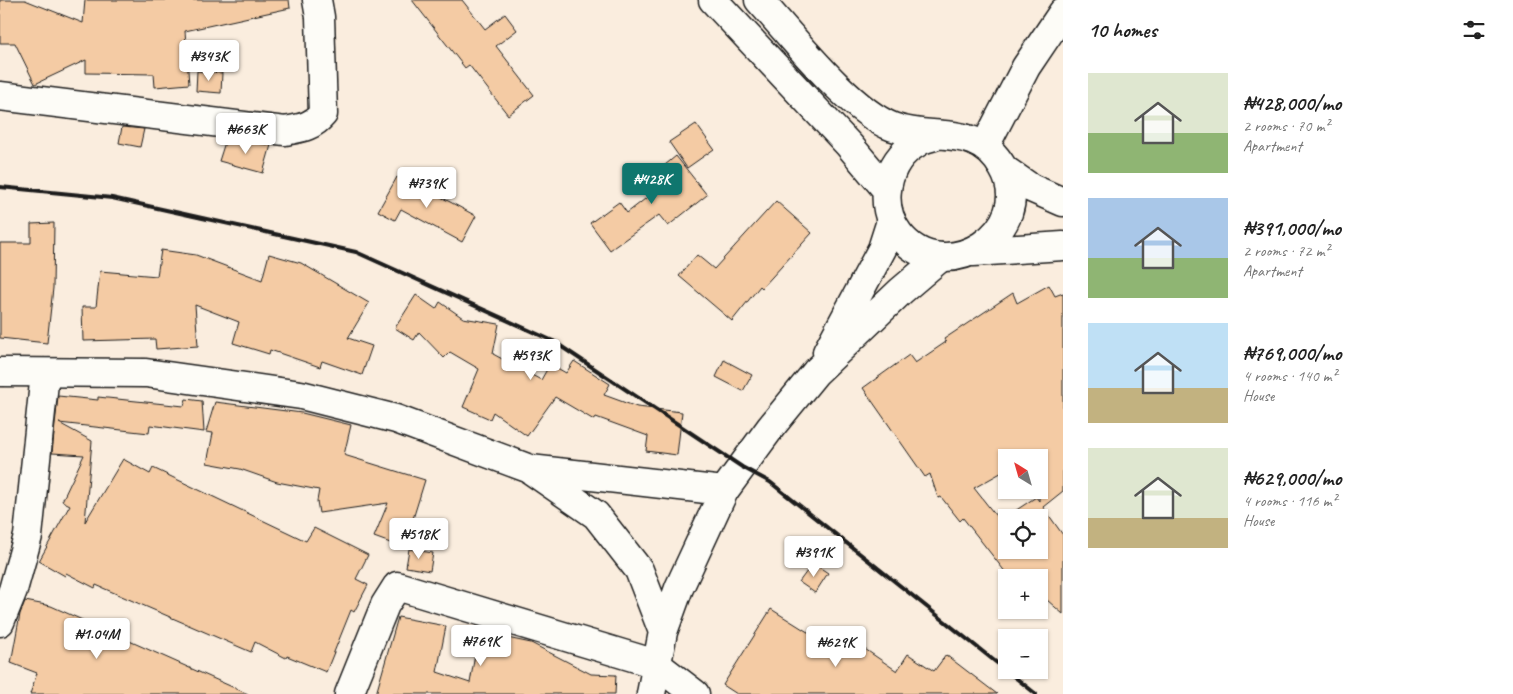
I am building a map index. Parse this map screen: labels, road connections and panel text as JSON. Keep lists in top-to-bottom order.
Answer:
{
  "north": "top left",
  "page": {
    "heading": "10 homes",
    "price": [
      "₦343K",
      "₦663K",
      "₦428K",
      "₦739K",
      "₦593K",
      "₦518K",
      "₦391K",
      "₦1.04M",
      "₦769K",
      "₦629K"
    ],
    "list": [
      {
        "name": "₦428,000/mo",
        "note": "2 rooms · 70 m² · Apartment"
      },
      {
        "name": "₦391,000/mo",
        "note": "2 rooms · 72 m² · Apartment"
      },
      {
        "name": "₦769,000/mo",
        "note": "4 rooms · 140 m² · House"
      },
      {
        "name": "₦629,000/mo",
        "note": "4 rooms · 116 m² · House"
      }
    ],
    "map_buttons": ["+", "−"]
  }
}
